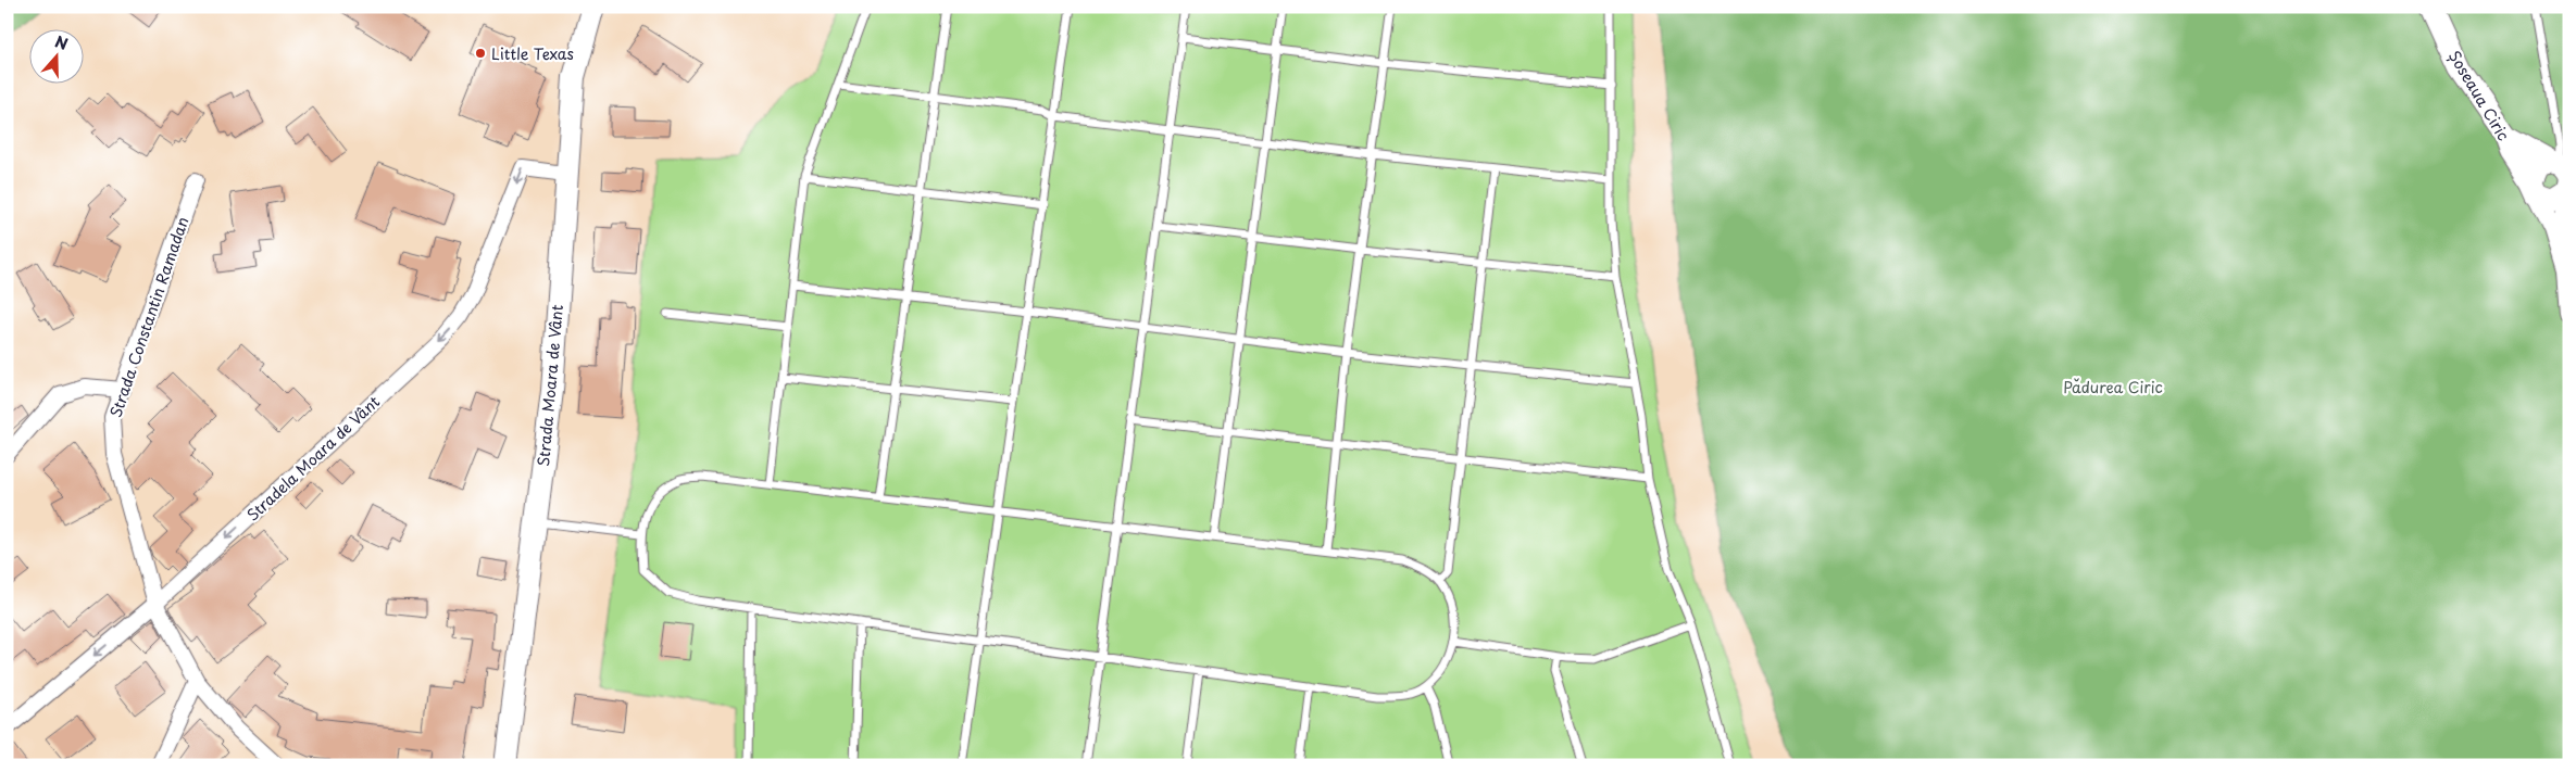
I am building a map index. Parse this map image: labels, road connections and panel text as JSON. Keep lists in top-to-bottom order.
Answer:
{
  "streets": {
    "main road": ["Șoseaua Ciric", "Strada Moara de Vânt"],
    "street": ["Strada Constantin Ramadan", "Stradela Moara de Vânt"]
  },
  "crossings": [
    ["Strada Constantin Ramadan", "Stradela Moara de Vânt"],
    ["Strada Moara de Vânt", "Stradela Moara de Vânt"]
  ],
  "one_way": ["Stradela Moara de Vânt"],
  "parks": ["Pădurea Ciric"],
  "places": ["Little Texas"],
  "north": "top"
}
